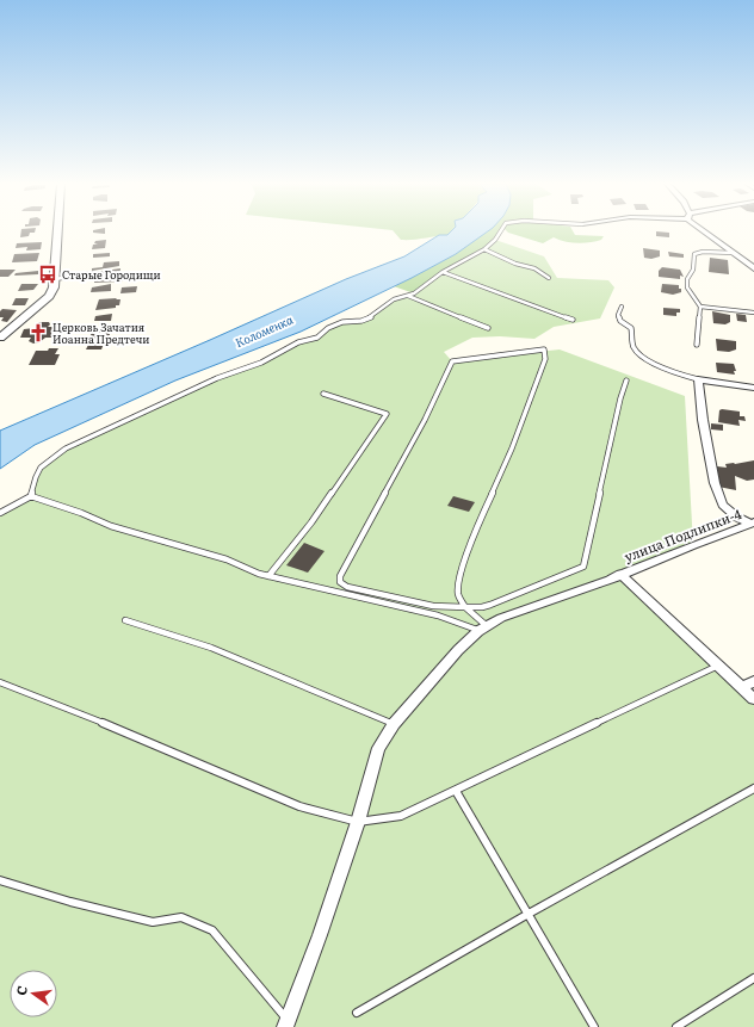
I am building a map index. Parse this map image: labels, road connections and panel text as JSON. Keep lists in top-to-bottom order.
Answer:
{
  "streets": {
    "street": ["улица Подлипки-4"]
  },
  "water": ["Коломенка"],
  "places": {
    "bus stop": ["Старые Городищи"],
    "church": ["Церковь Зачатия Иоанна Предтечи"]
  },
  "north": "left"
}
